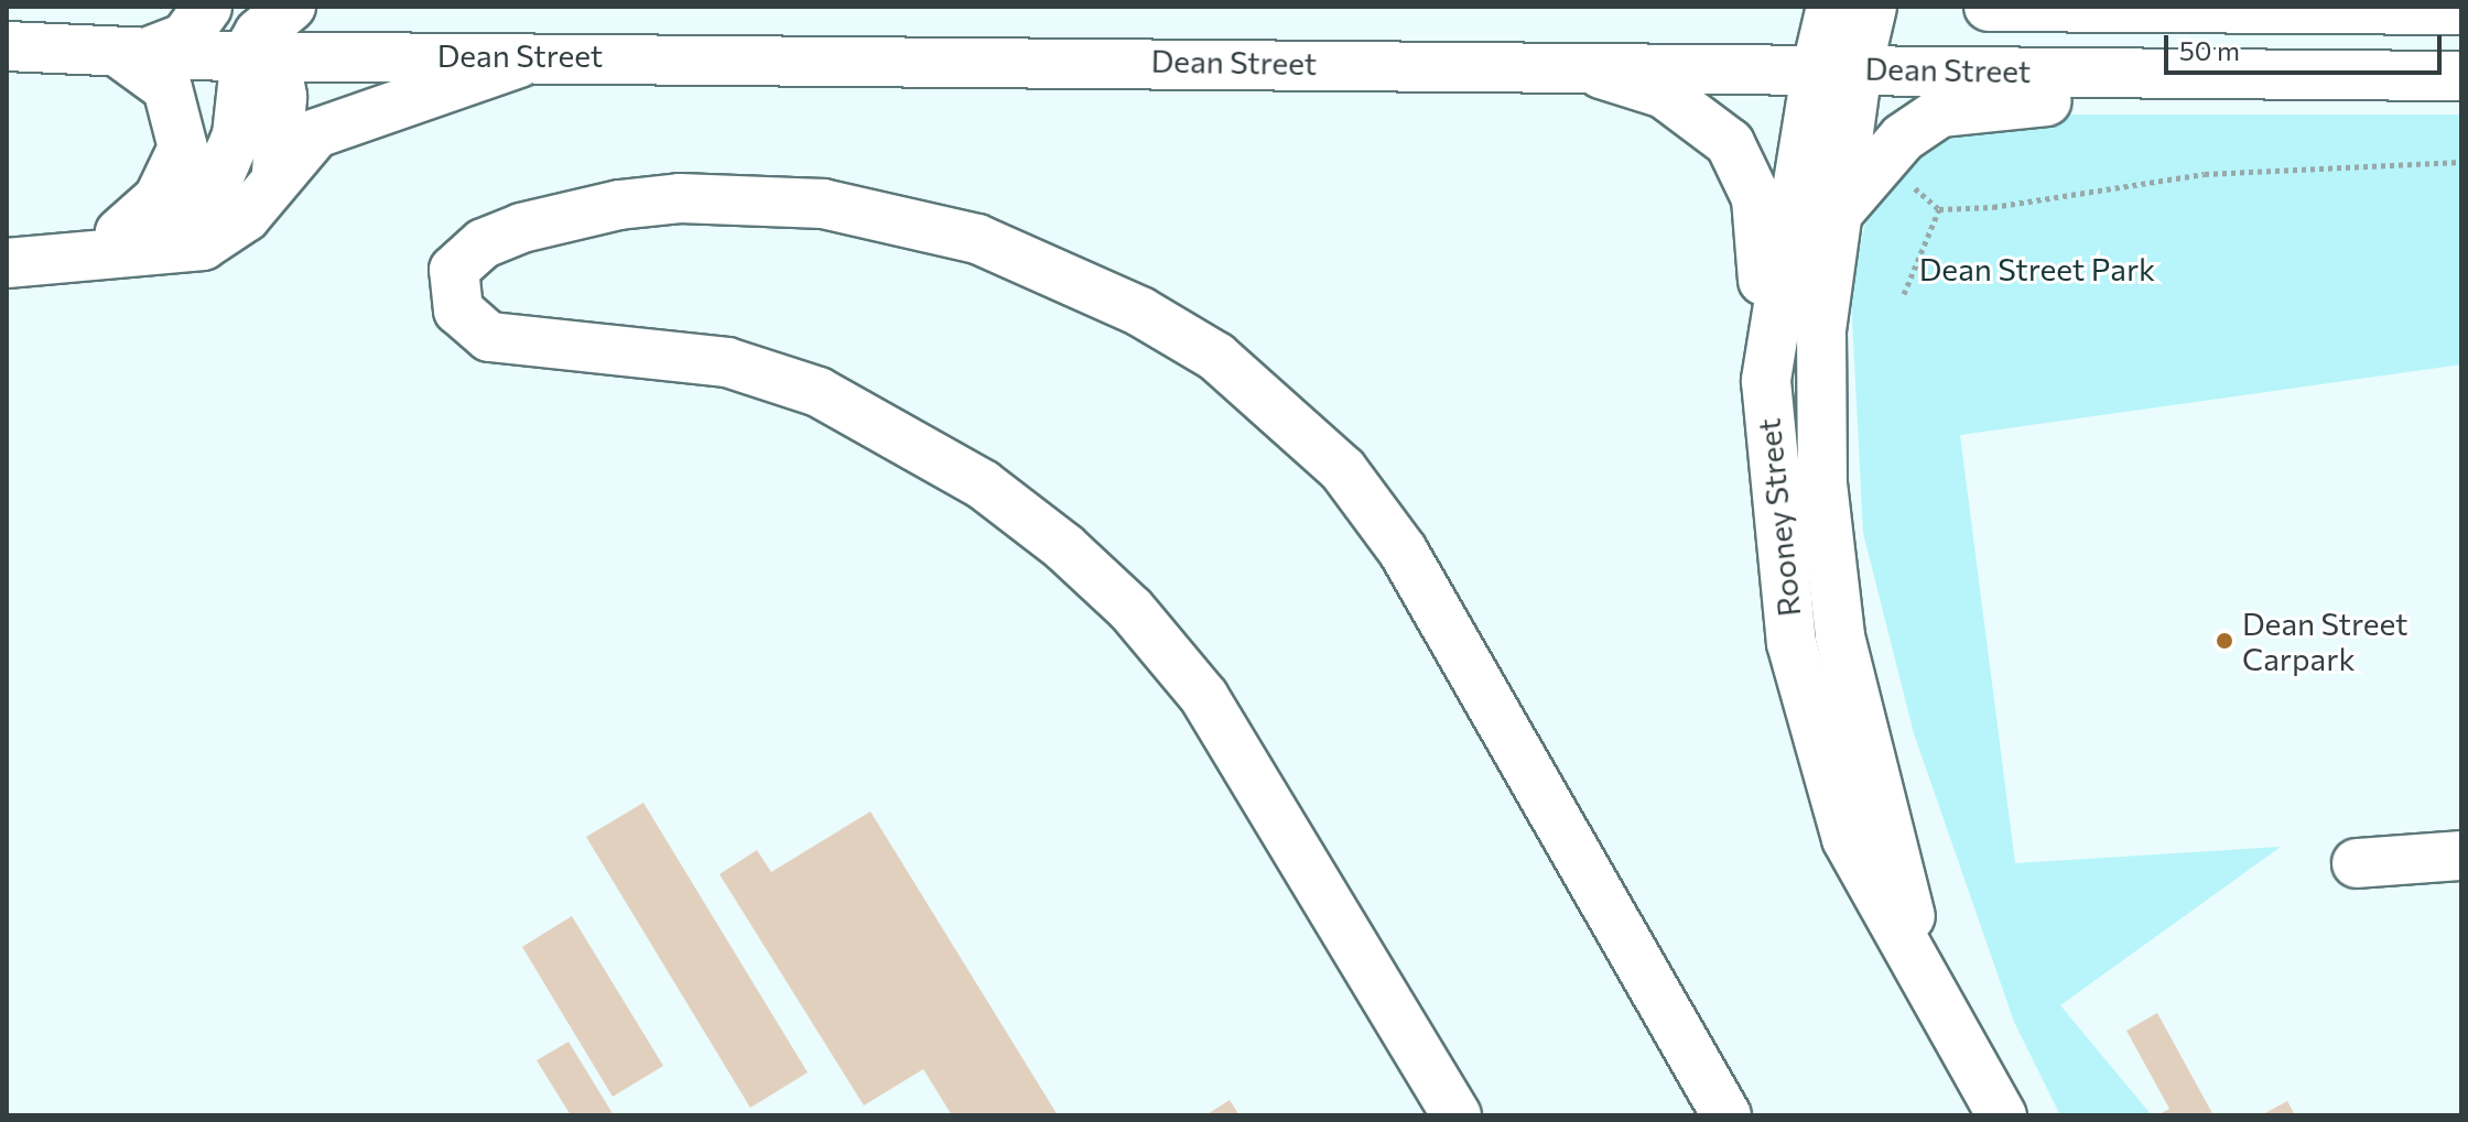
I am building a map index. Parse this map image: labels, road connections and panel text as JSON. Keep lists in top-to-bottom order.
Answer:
{
  "streets": {
    "main road": ["Dean Street", "Rooney Street"]
  },
  "crossings": [
    ["Dean Street", "Rooney Street"]
  ],
  "parks": ["Dean Street Park"],
  "places": ["Dean Street Carpark"],
  "scale_bar": "50 m"
}
